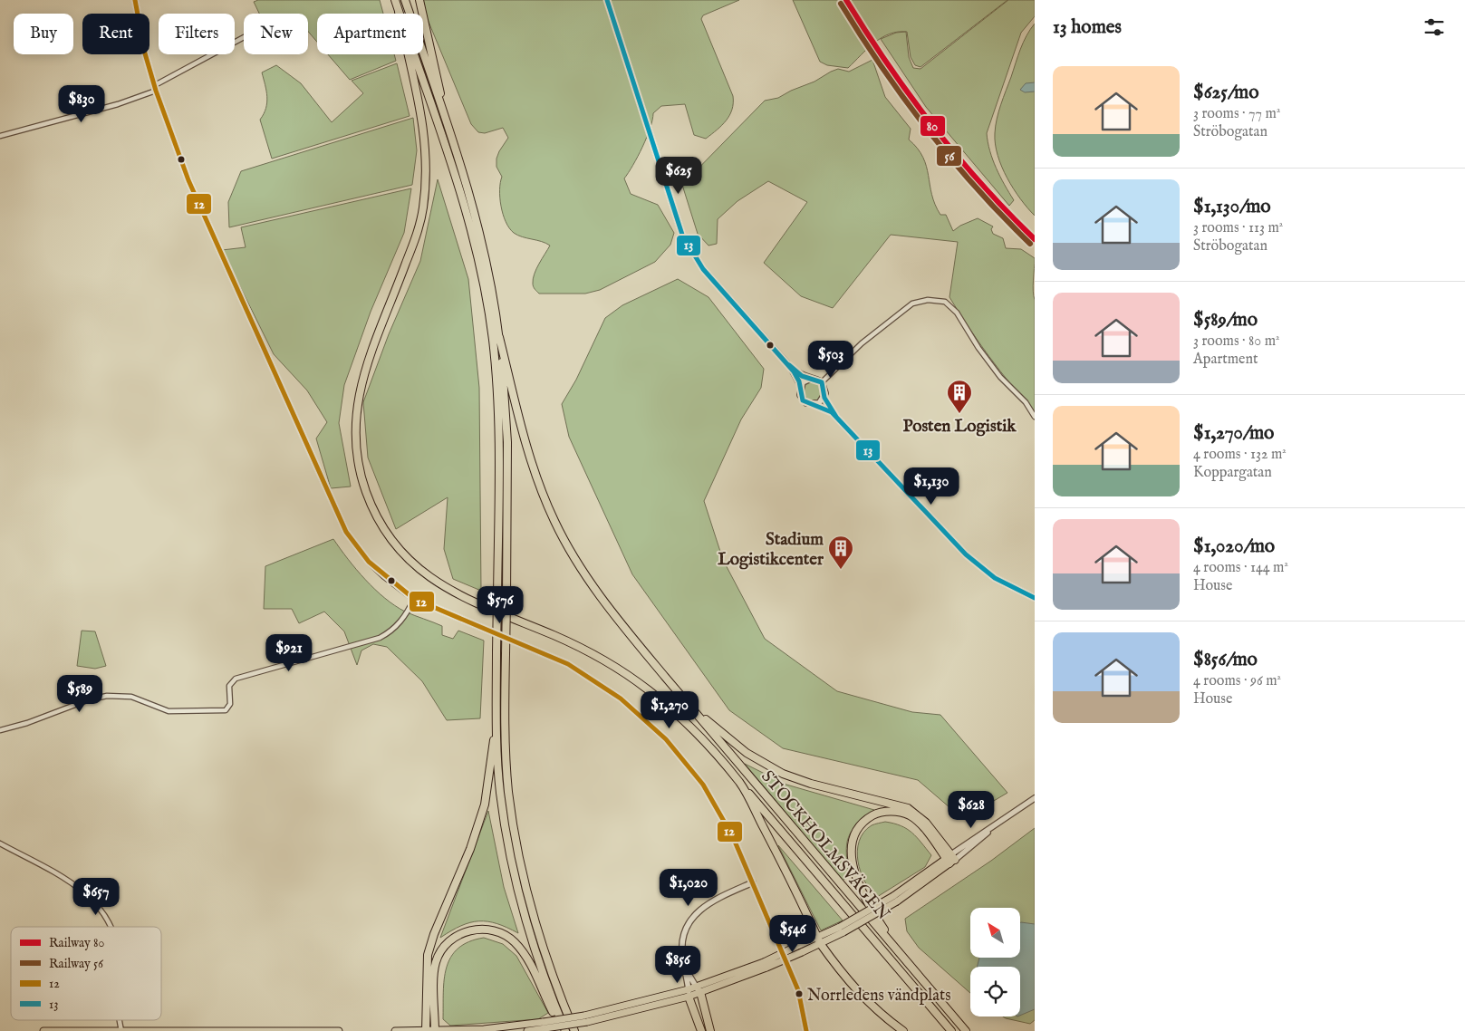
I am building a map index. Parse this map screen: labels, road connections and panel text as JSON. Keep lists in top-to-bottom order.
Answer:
{
  "streets": {
    "highway": ["STOCKHOLMSVÄGEN"]
  },
  "places": {
    "building": ["Posten Logistik", "Stadium Logistikcenter"],
    "other": ["Norrledens vändplats"]
  },
  "lines": [
    "rail line 80",
    "transit line 12",
    "transit line 13",
    "rail line 56"
  ],
  "legend": [
    "Railway 80",
    "Railway 56",
    "12",
    "13"
  ],
  "north": "top left",
  "page": {
    "heading": "13 homes",
    "chip": [
      "Buy",
      "Rent",
      "Filters",
      "New",
      "Apartment"
    ],
    "list": [
      {
        "name": "$625/mo",
        "note": "3 rooms · 77 m² · Ströbogatan"
      },
      {
        "name": "$1,130/mo",
        "note": "3 rooms · 113 m² · Ströbogatan"
      },
      {
        "name": "$589/mo",
        "note": "3 rooms · 80 m² · Apartment"
      },
      {
        "name": "$1,270/mo",
        "note": "4 rooms · 132 m² · Koppargatan"
      },
      {
        "name": "$1,020/mo",
        "note": "4 rooms · 144 m² · House"
      },
      {
        "name": "$856/mo",
        "note": "4 rooms · 96 m² · House"
      }
    ],
    "price": [
      "$830",
      "$625",
      "$503",
      "$1,130",
      "$576",
      "$921",
      "$589",
      "$1,270",
      "$628",
      "$1,020",
      "$657",
      "$546",
      "$856"
    ]
  }
}
